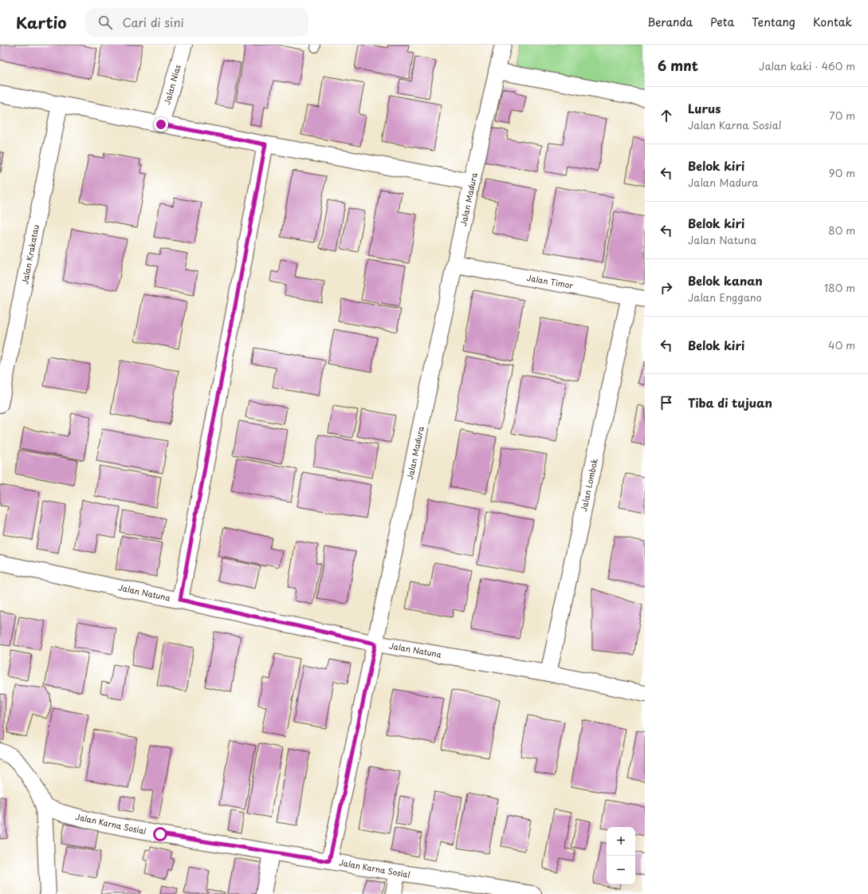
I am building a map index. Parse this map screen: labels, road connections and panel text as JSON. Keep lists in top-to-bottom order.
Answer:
{
  "streets": {
    "street": [
      "Jalan Nias",
      "Jalan Madura",
      "Jalan Krakatau",
      "Jalan Timor",
      "Jalan Lombok",
      "Jalan Natuna",
      "Jalan Karna Sosial"
    ]
  },
  "crossings": [
    ["Jalan Madura", "Jalan Timor"],
    ["Jalan Madura", "Jalan Natuna"],
    ["Jalan Madura", "Jalan Karna Sosial"],
    ["Jalan Timor", "Jalan Lombok"],
    ["Jalan Lombok", "Jalan Natuna"]
  ],
  "page": {
    "header": "Kartio",
    "search": "Cari di sini",
    "nav": [
      "Beranda",
      "Peta",
      "Tentang",
      "Kontak"
    ],
    "heading": ["6 mnt", "Jalan kaki · 460 m"],
    "list": [
      ["Lurus", "Jalan Karna Sosial", "70 m"],
      ["Belok kiri", "Jalan Madura", "90 m"],
      ["Belok kiri", "Jalan Natuna", "80 m"],
      ["Belok kanan", "Jalan Enggano", "180 m"],
      ["Belok kiri", "40 m"],
      "Tiba di tujuan"
    ],
    "map_buttons": ["+", "−"]
  }
}
